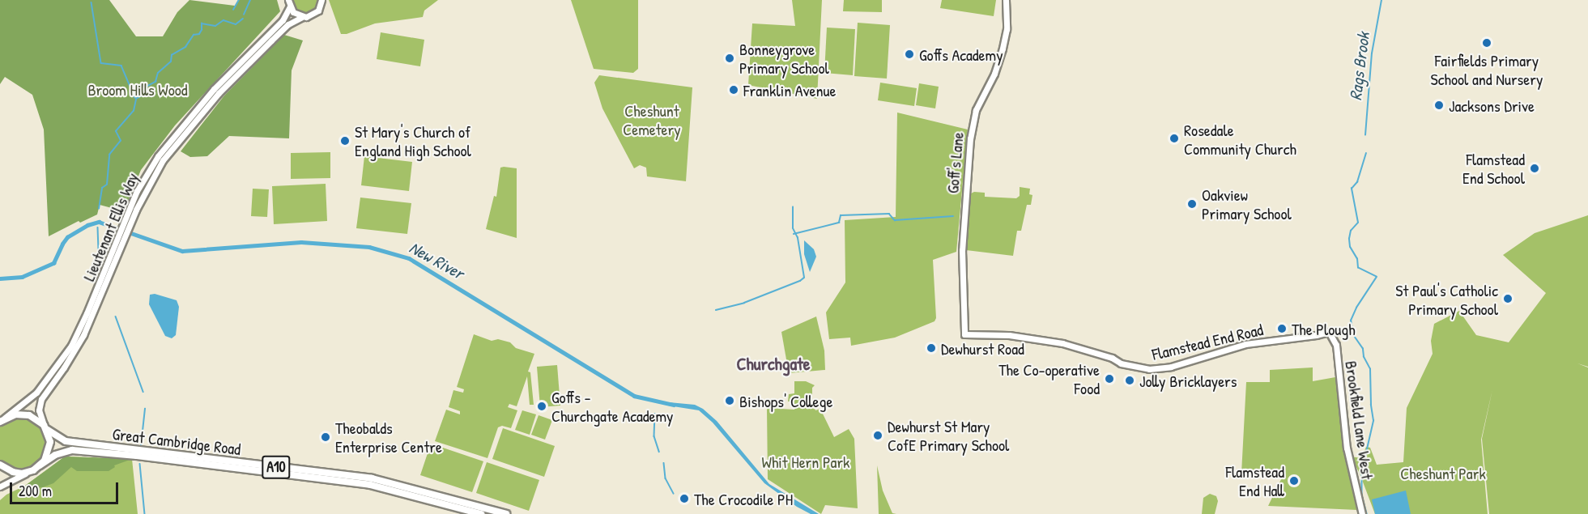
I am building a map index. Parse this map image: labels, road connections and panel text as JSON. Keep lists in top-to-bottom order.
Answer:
{
  "streets": {
    "highway": ["Great Cambridge Road", "A10"],
    "main road": [
      "Goff's Lane",
      "Lieutenant Ellis Way",
      "Flamstead End Road",
      "Brookfield Lane West"
    ]
  },
  "crossings": [
    ["Goff's Lane", "Flamstead End Road"],
    ["Lieutenant Ellis Way", "Great Cambridge Road"],
    ["Flamstead End Road", "Brookfield Lane West"]
  ],
  "districts": ["Churchgate"],
  "water": ["Rags Brook", "New River"],
  "parks": [
    "Broom Hills Wood",
    "Cheshunt Cemetery",
    "Whit Hern Park",
    "Cheshunt Park"
  ],
  "places": [
    "Fairfields Primary School and Nursery",
    "Goffs Academy",
    "Bonneygrove Primary School",
    "Franklin Avenue",
    "Jacksons Drive",
    "Rosedale Community Church",
    "St Mary's Church of England High School",
    "Flamstead End School",
    "Oakview Primary School",
    "St Paul's Catholic Primary School",
    "The Plough",
    "Dewhurst Road",
    "The Co-operative Food",
    "Jolly Bricklayers",
    "Bishops' College",
    "Goffs - Churchgate Academy",
    "Dewhurst St Mary CofE Primary School",
    "Theobalds Enterprise Centre",
    "Flamstead End Hall",
    "The Crocodile PH"
  ],
  "scale_bar": "200 m"
}
